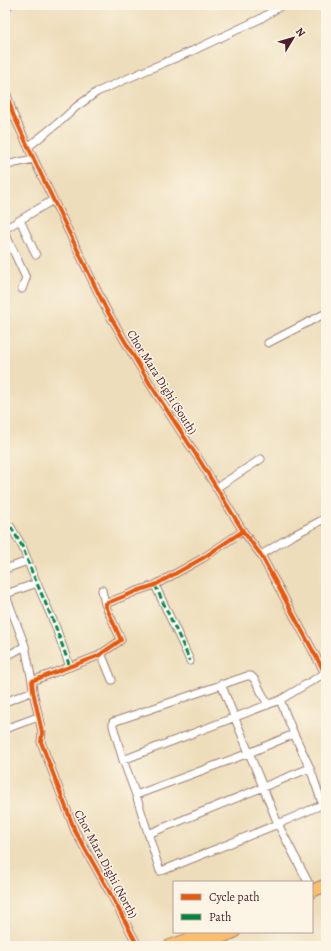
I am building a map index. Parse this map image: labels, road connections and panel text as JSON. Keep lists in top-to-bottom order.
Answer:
{
  "streets": {
    "street": ["Chor Mara Dighi (South)", "Chor Mara Dighi (North)"]
  },
  "legend": ["Cycle path", "Path"],
  "north": "top right"
}
